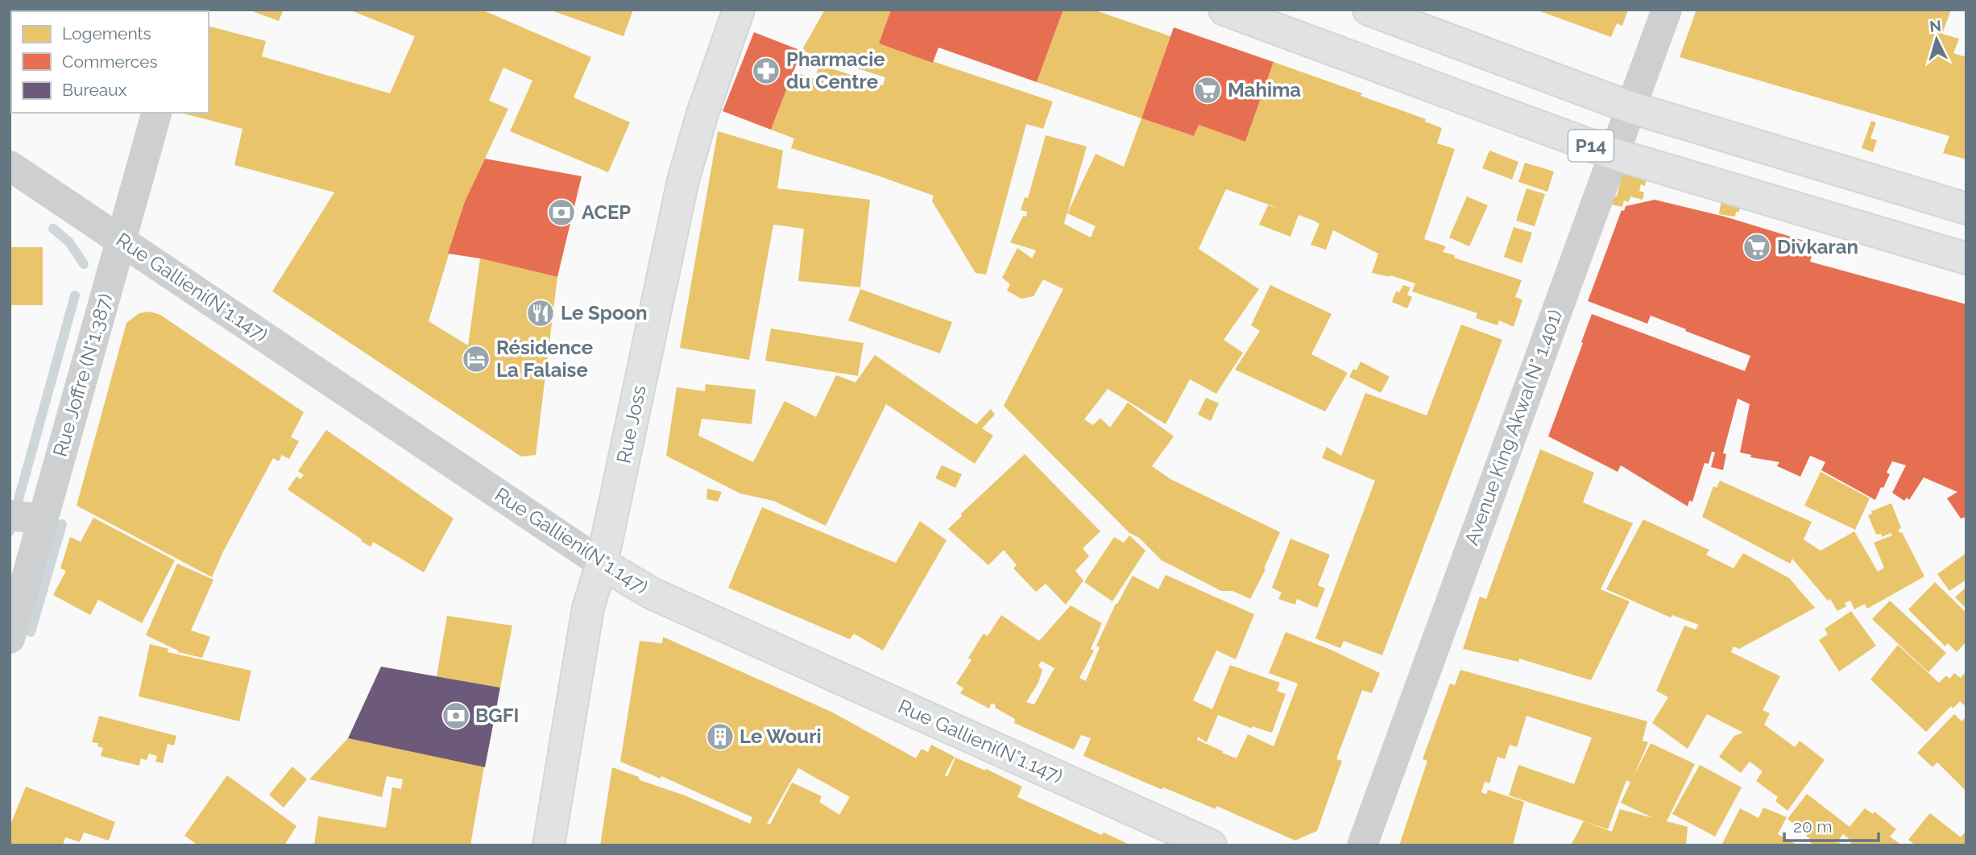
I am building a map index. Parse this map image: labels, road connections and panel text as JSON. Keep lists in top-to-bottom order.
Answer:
{
  "streets": {
    "main road": ["P14", "Rue Gallieni(N°1.147)", "Rue Joss"],
    "street": ["Rue Joffre (N°1.387)", "Avenue King Akwa( N° 1.401)"]
  },
  "crossings": [
    ["P14", "Avenue King Akwa( N° 1.401)"],
    ["Rue Gallieni(N°1.147)", "Rue Joffre (N°1.387)"],
    ["Rue Gallieni(N°1.147)", "Rue Joss"]
  ],
  "places": {
    "pharmacy": ["Pharmacie du Centre"],
    "supermarket": ["Mahima", "Divkaran"],
    "bank": ["ACEP", "BGFI"],
    "restaurant": ["Le Spoon"],
    "hotel": ["Résidence La Falaise"],
    "building": ["Le Wouri"]
  },
  "legend": ["Logements", "Commerces", "Bureaux"],
  "scale_bar": "20 m",
  "north": "top"
}
